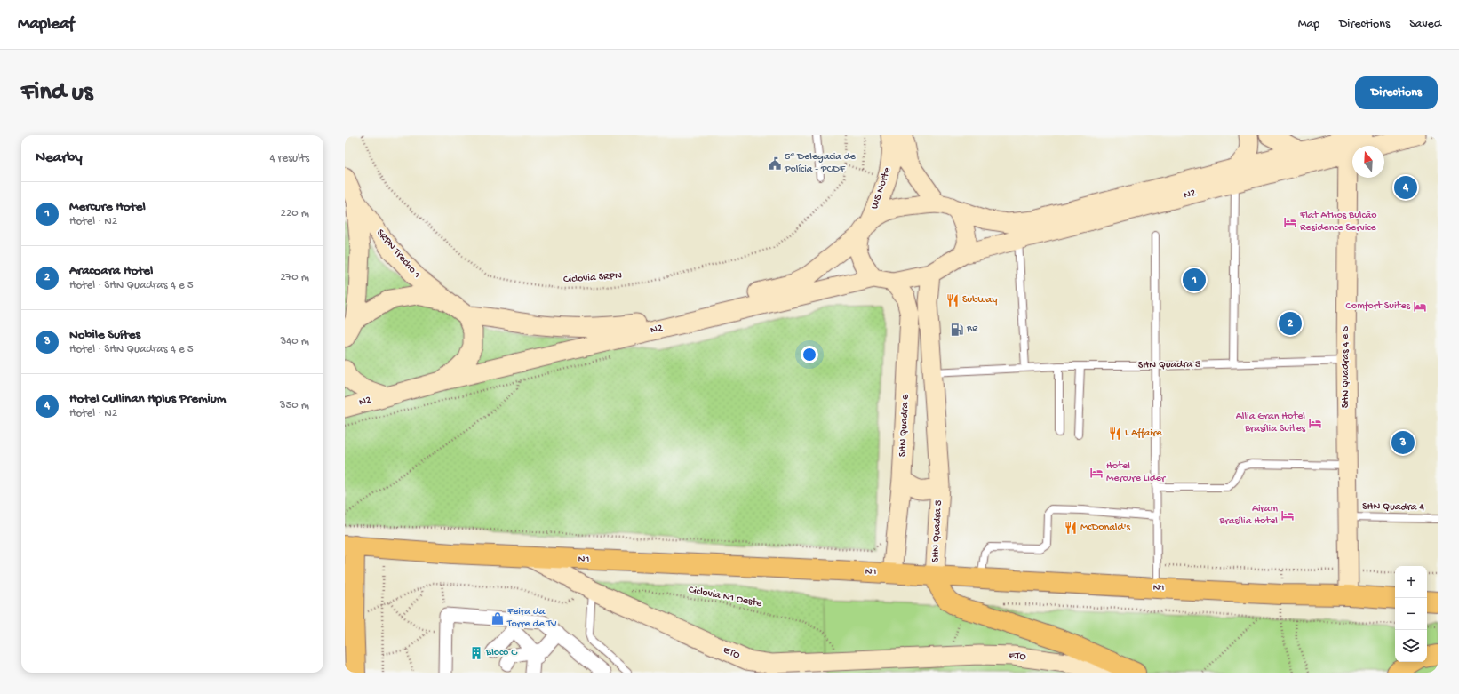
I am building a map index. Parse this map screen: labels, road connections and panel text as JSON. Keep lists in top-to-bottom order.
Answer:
{
  "streets": {
    "highway": ["N1"],
    "main road": [
      "W5 Norte",
      "N2",
      "SRPN Trecho 1",
      "SHN Quadra 5",
      "SHN Quadras 4 e 5",
      "SHN Quadra 6",
      "ETO"
    ],
    "lane": ["SHN Quadra 4"],
    "path": ["Ciclovia SRPN", "Ciclovia N1 Oeste"]
  },
  "crossings": [
    ["W5 Norte", "N2"],
    ["W5 Norte", "SHN Quadra 5"],
    ["W5 Norte", "SHN Quadra 6"],
    ["N2", "SRPN Trecho 1"],
    ["N2", "SHN Quadra 5"],
    ["N2", "SHN Quadras 4 e 5"],
    ["N2", "SHN Quadra 6"],
    ["SHN Quadra 5", "SHN Quadras 4 e 5"],
    ["SHN Quadra 5", "SHN Quadra 6"],
    ["SHN Quadra 5", "N1"],
    ["SHN Quadras 4 e 5", "SHN Quadra 4"],
    ["SHN Quadras 4 e 5", "N1"],
    ["SHN Quadra 6", "N1"],
    ["N1", "ETO"],
    ["Ciclovia N1 Oeste", "ETO"]
  ],
  "places": {
    "public building": ["5ª Delegacia de Polícia - PCDF"],
    "hotel": [
      "Flat Athos Bulcão Residence Service",
      "Comfort Suites",
      "Allia Gran Hotel Brasília Suites",
      "Hotel Mercure Lider",
      "Airam Brasília Hotel"
    ],
    "restaurant": ["Subway", "L Affaire", "McDonald's"],
    "fuel station": ["BR"],
    "shop": ["Feira da Torre de TV"],
    "building": ["Bloco C"]
  },
  "north": "top",
  "page": {
    "header": "Mapleaf",
    "nav": ["Map", "Directions", "Saved"],
    "buttons": "Directions",
    "title": "Find us",
    "heading": ["Nearby", "4 results"],
    "pins": [
      "4",
      "1",
      "2",
      "3"
    ],
    "list": [
      {
        "mark": "1",
        "name": "Mercure Hotel",
        "note": "Hotel · N2",
        "value": "220 m"
      },
      {
        "mark": "2",
        "name": "Aracoara Hotel",
        "note": "Hotel · SHN Quadras 4 e 5",
        "value": "270 m"
      },
      {
        "mark": "3",
        "name": "Nobile Suítes",
        "note": "Hotel · SHN Quadras 4 e 5",
        "value": "340 m"
      },
      {
        "mark": "4",
        "name": "Hotel Cullinan Hplus Premium",
        "note": "Hotel · N2",
        "value": "350 m"
      }
    ],
    "map_buttons": ["+", "−"]
  }
}
